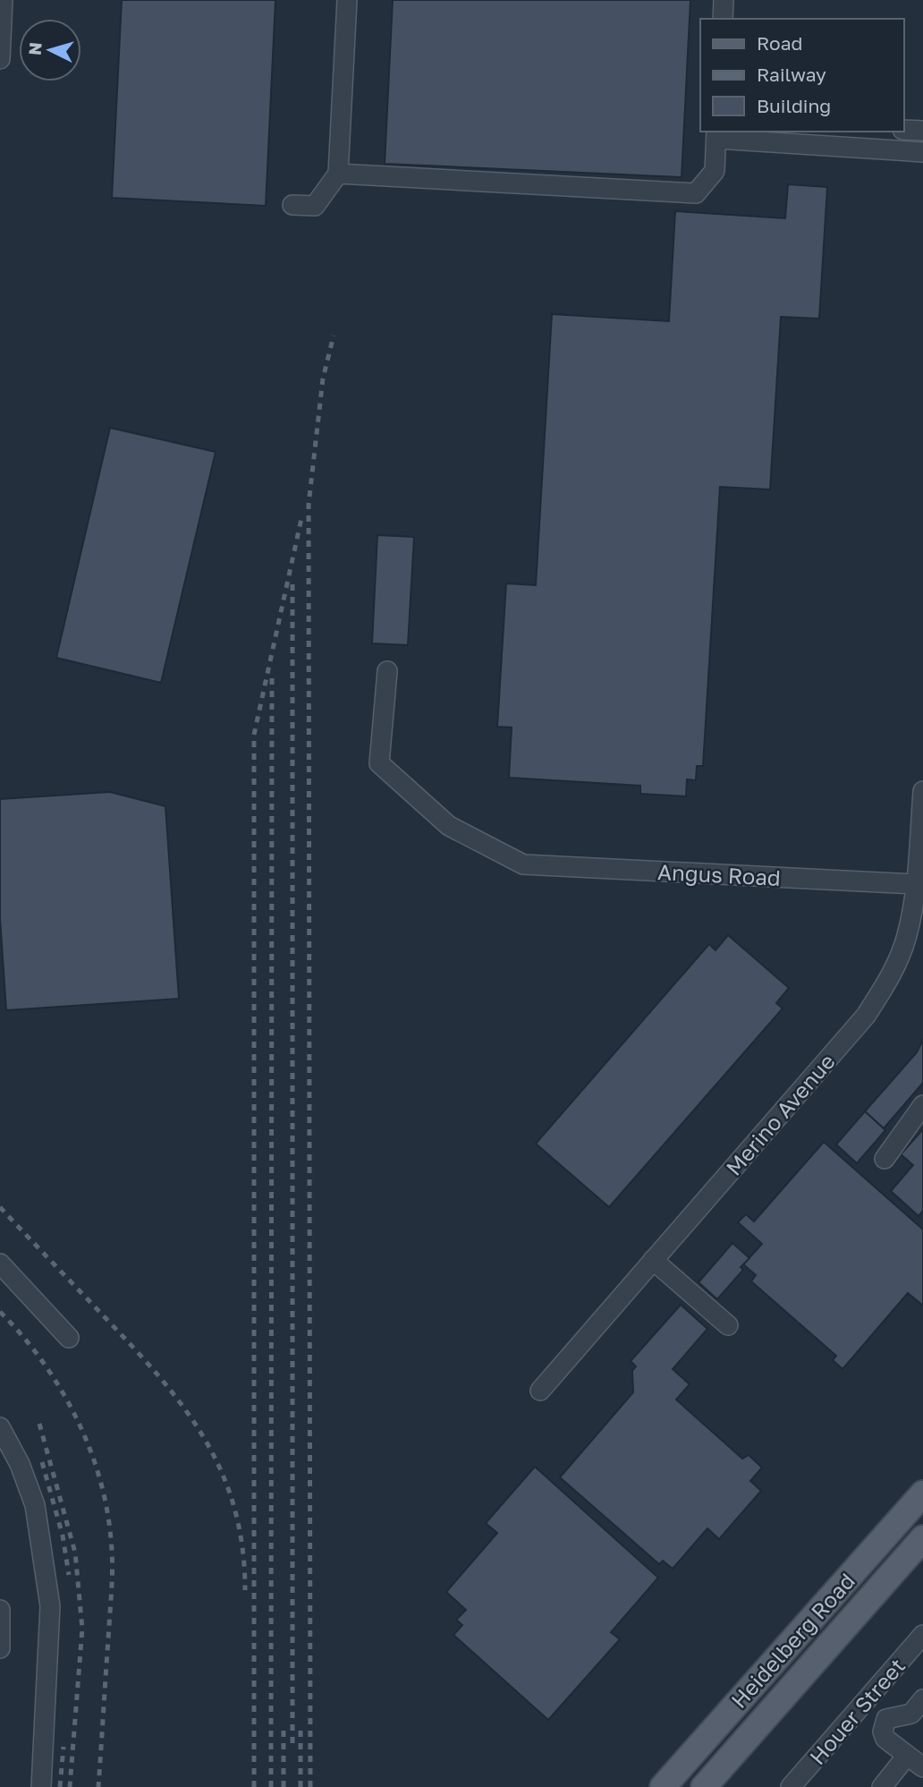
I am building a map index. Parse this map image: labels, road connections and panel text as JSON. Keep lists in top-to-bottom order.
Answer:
{
  "streets": {
    "main road": ["Heidelberg Road"],
    "street": ["Angus Road", "Merino Avenue", "Houer Street"]
  },
  "crossings": [
    ["Angus Road", "Merino Avenue"]
  ],
  "legend": ["Road", "Railway", "Building"],
  "north": "left"
}
